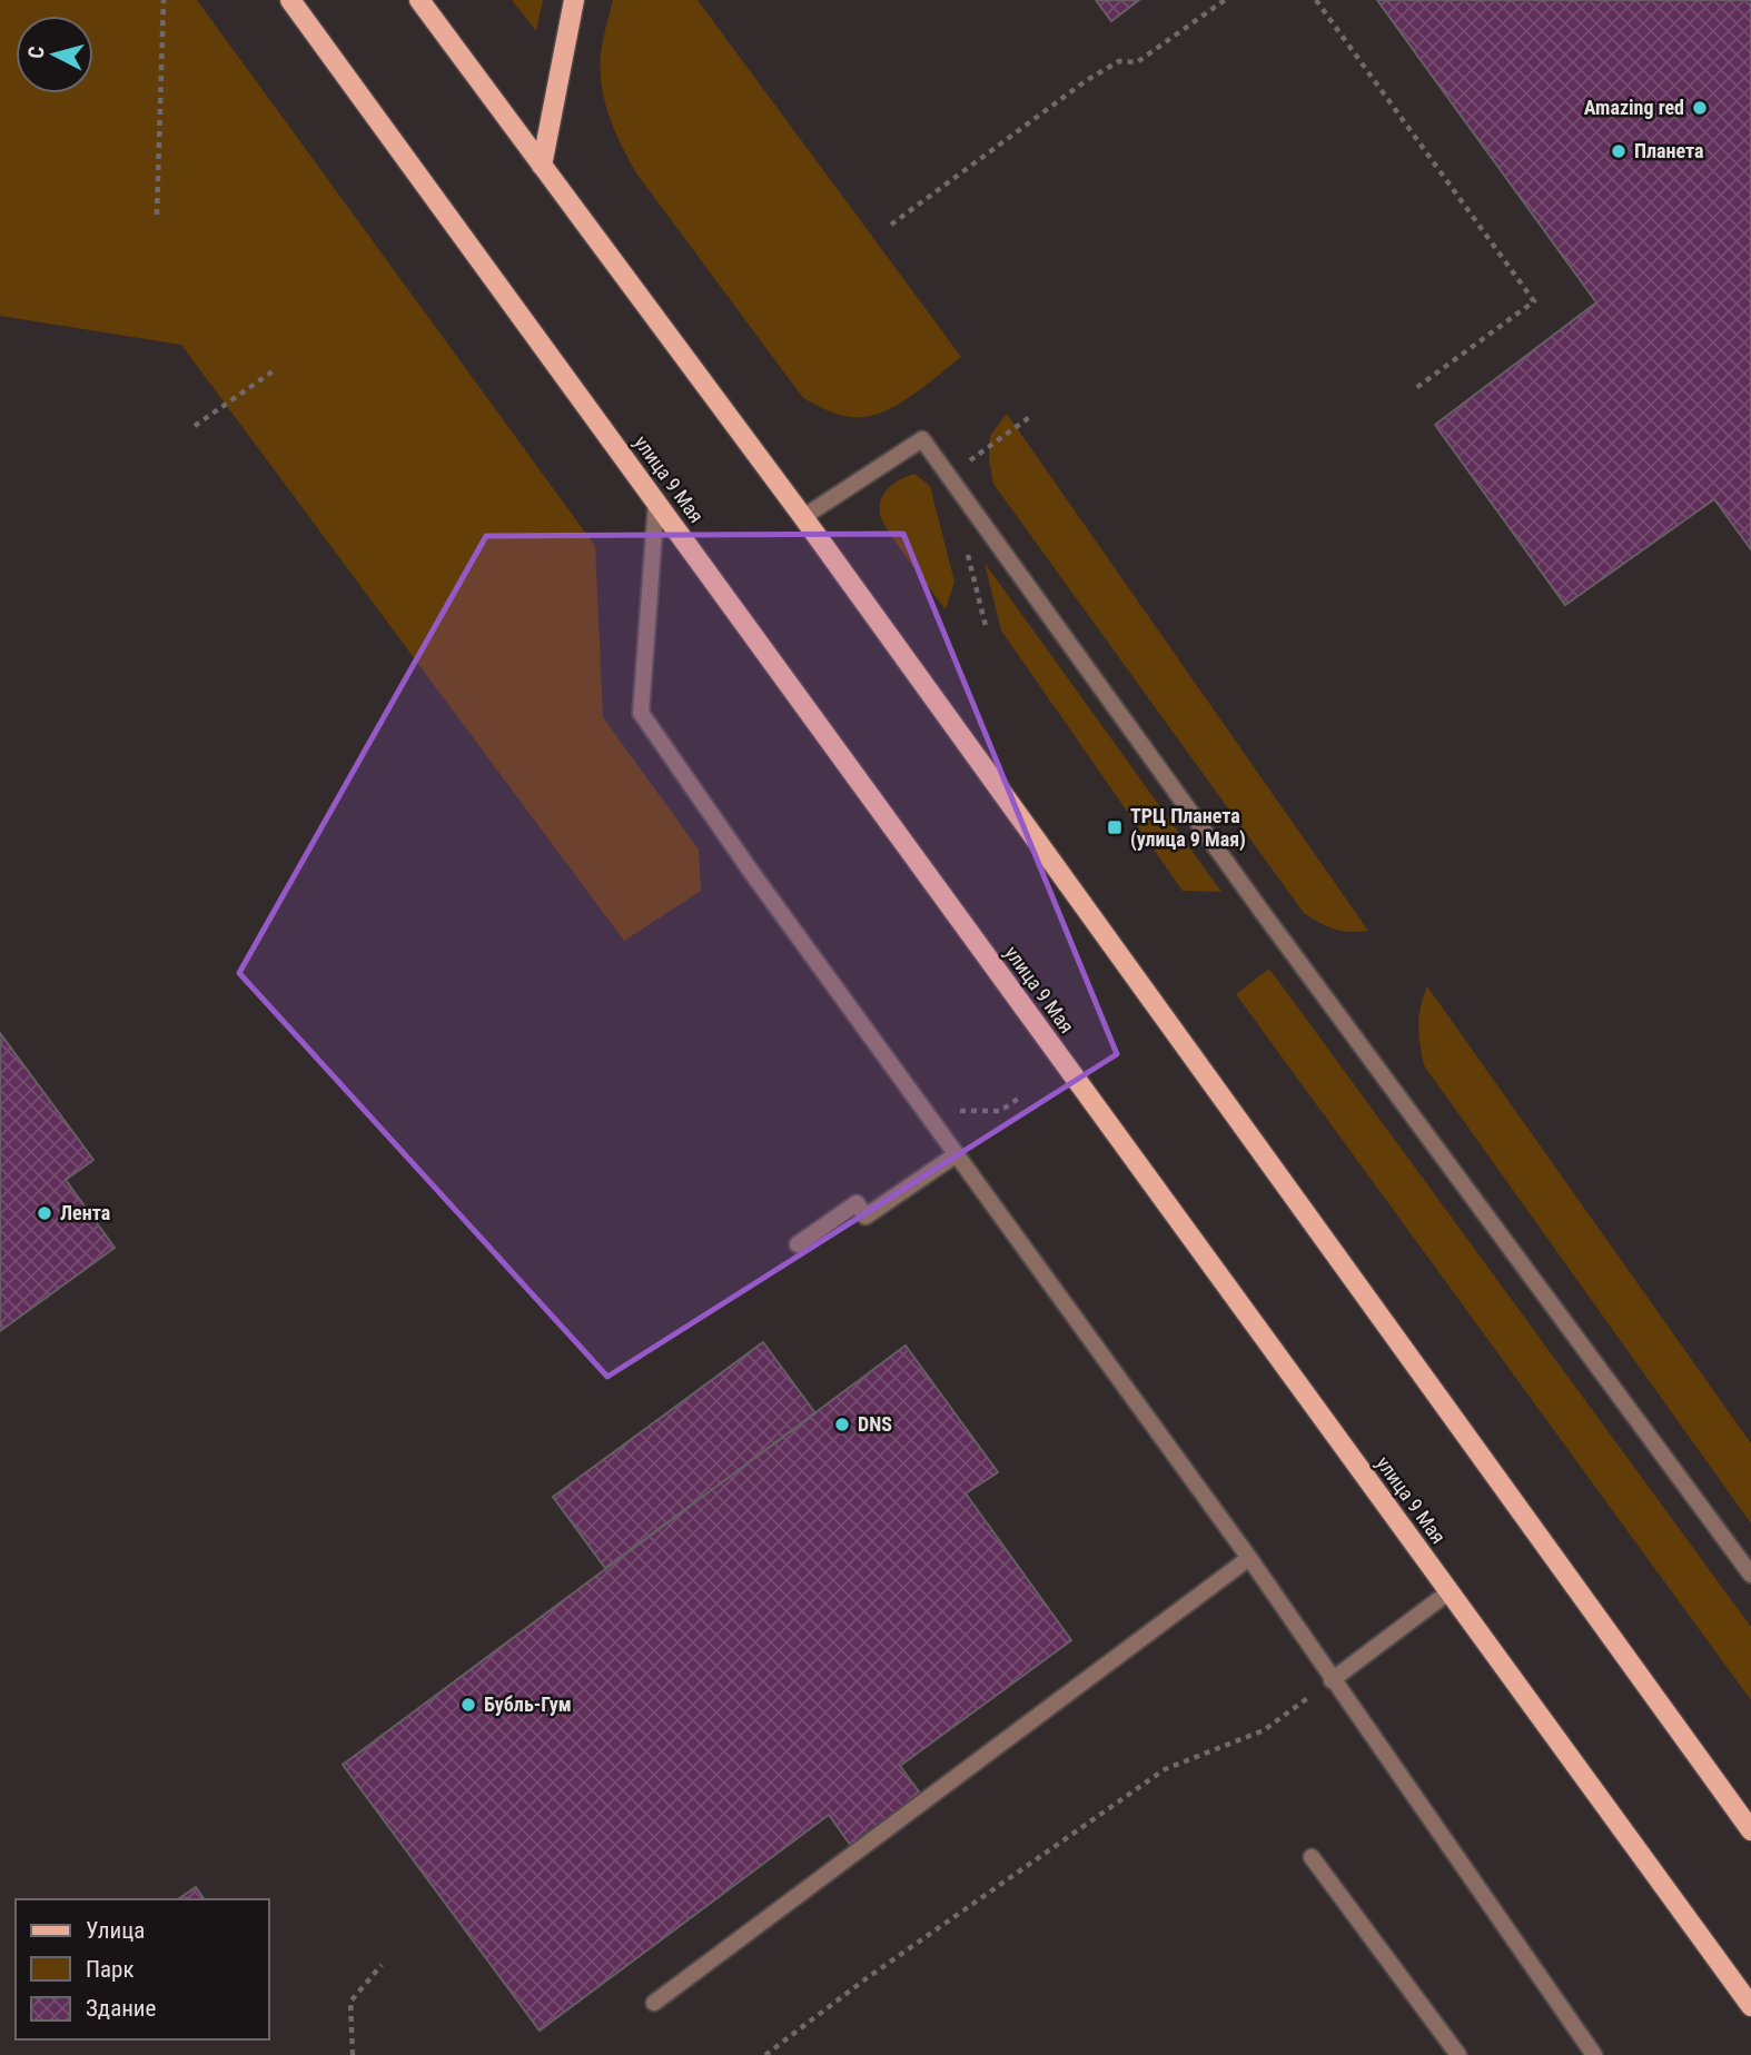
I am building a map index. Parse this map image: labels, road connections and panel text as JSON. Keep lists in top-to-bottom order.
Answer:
{
  "streets": {
    "main road": ["улица 9 Мая"]
  },
  "places": {
    "other": [
      "Amazing red",
      "Планета",
      "Лента",
      "DNS",
      "Бубль-Гум"
    ],
    "transit": ["ТРЦ Планета (улица 9 Мая)"]
  },
  "legend": ["Улица", "Парк", "Здание"],
  "north": "left"
}
